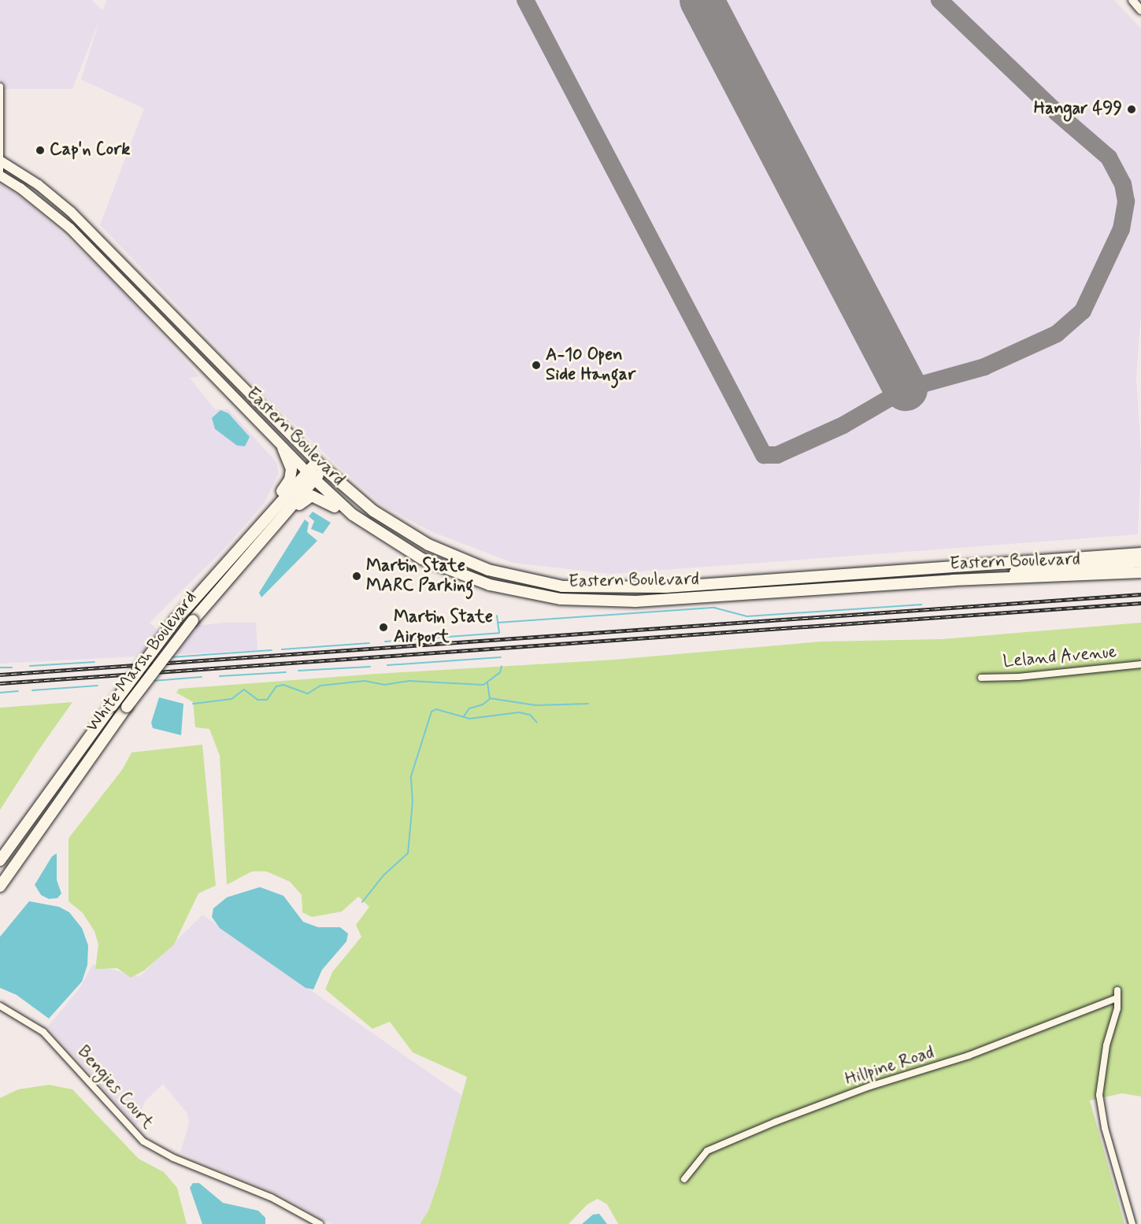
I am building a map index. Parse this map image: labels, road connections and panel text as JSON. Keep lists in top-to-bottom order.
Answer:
{
  "streets": {
    "main road": ["Eastern Boulevard", "White Marsh Boulevard"],
    "street": ["Leland Avenue", "Hillpine Road", "Bengies Court"]
  },
  "crossings": [
    ["Eastern Boulevard", "White Marsh Boulevard"]
  ],
  "places": [
    "Hangar 499",
    "Cap'n Cork",
    "A-10 Open Side Hangar",
    "Martin State MARC Parking",
    "Martin State Airport"
  ]
}
